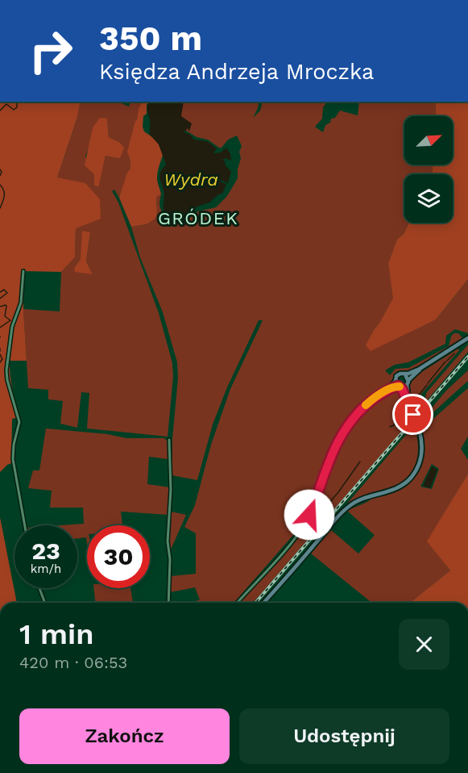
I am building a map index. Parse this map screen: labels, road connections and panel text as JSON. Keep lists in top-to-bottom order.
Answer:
{
  "districts": ["GRÓDEK"],
  "water": ["Wydra"],
  "north": "top right",
  "page": {
    "turn": ["350 m", "Księdza Andrzeja Mroczka"],
    "speed": "23 km/h",
    "limit": "30",
    "heading": ["1 min", "420 m · 06:53"],
    "buttons": ["Zakończ", "Udostępnij"]
  }
}
